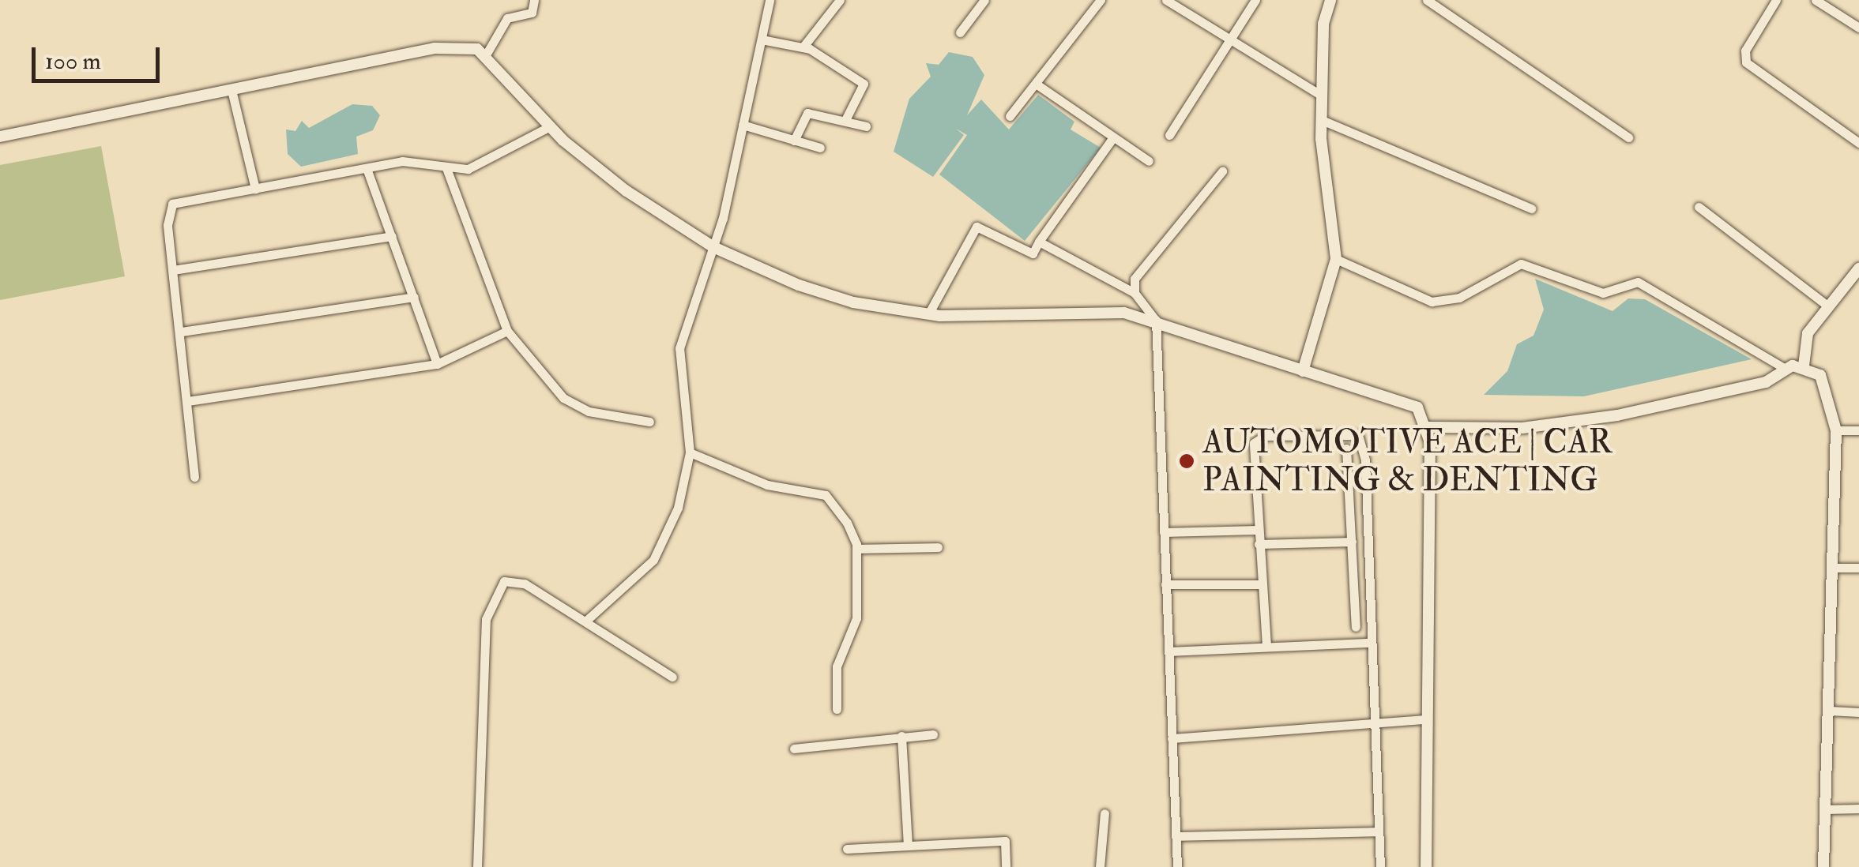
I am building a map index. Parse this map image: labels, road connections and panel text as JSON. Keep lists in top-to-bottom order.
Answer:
{
  "places": ["AUTOMOTIVE ACE | CAR PAINTING & DENTING"],
  "scale_bar": "100 m"
}
